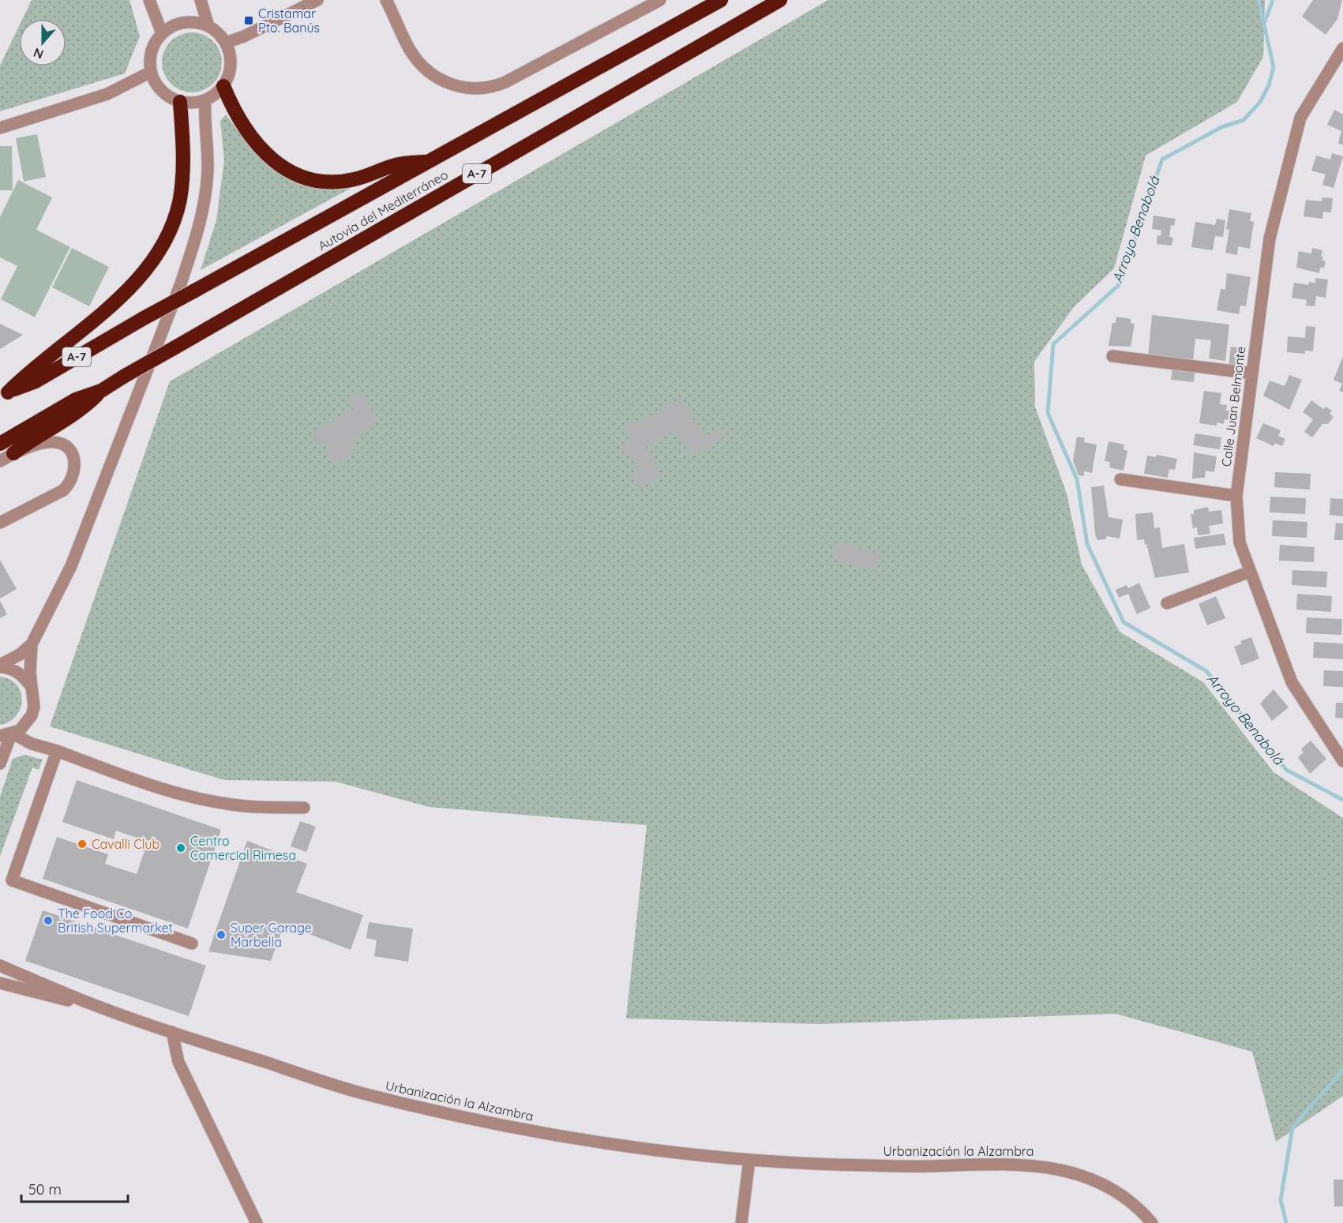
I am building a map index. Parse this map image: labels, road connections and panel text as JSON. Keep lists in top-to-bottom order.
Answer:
{
  "streets": {
    "highway": ["A-7", "Autovía del Mediterráneo"],
    "street": ["Calle Juan Belmonte", "Urbanización la Alzambra"]
  },
  "water": ["Arroyo Benabolá"],
  "places": {
    "transit": ["Cristamar Pto. Banús"],
    "other": [
      "Cavalli Club",
      "Centro Comercial Rimesa",
      "The Food Co British Supermarket",
      "Super Garage Marbella"
    ]
  },
  "scale_bar": "50 m",
  "north": "bottom"
}
